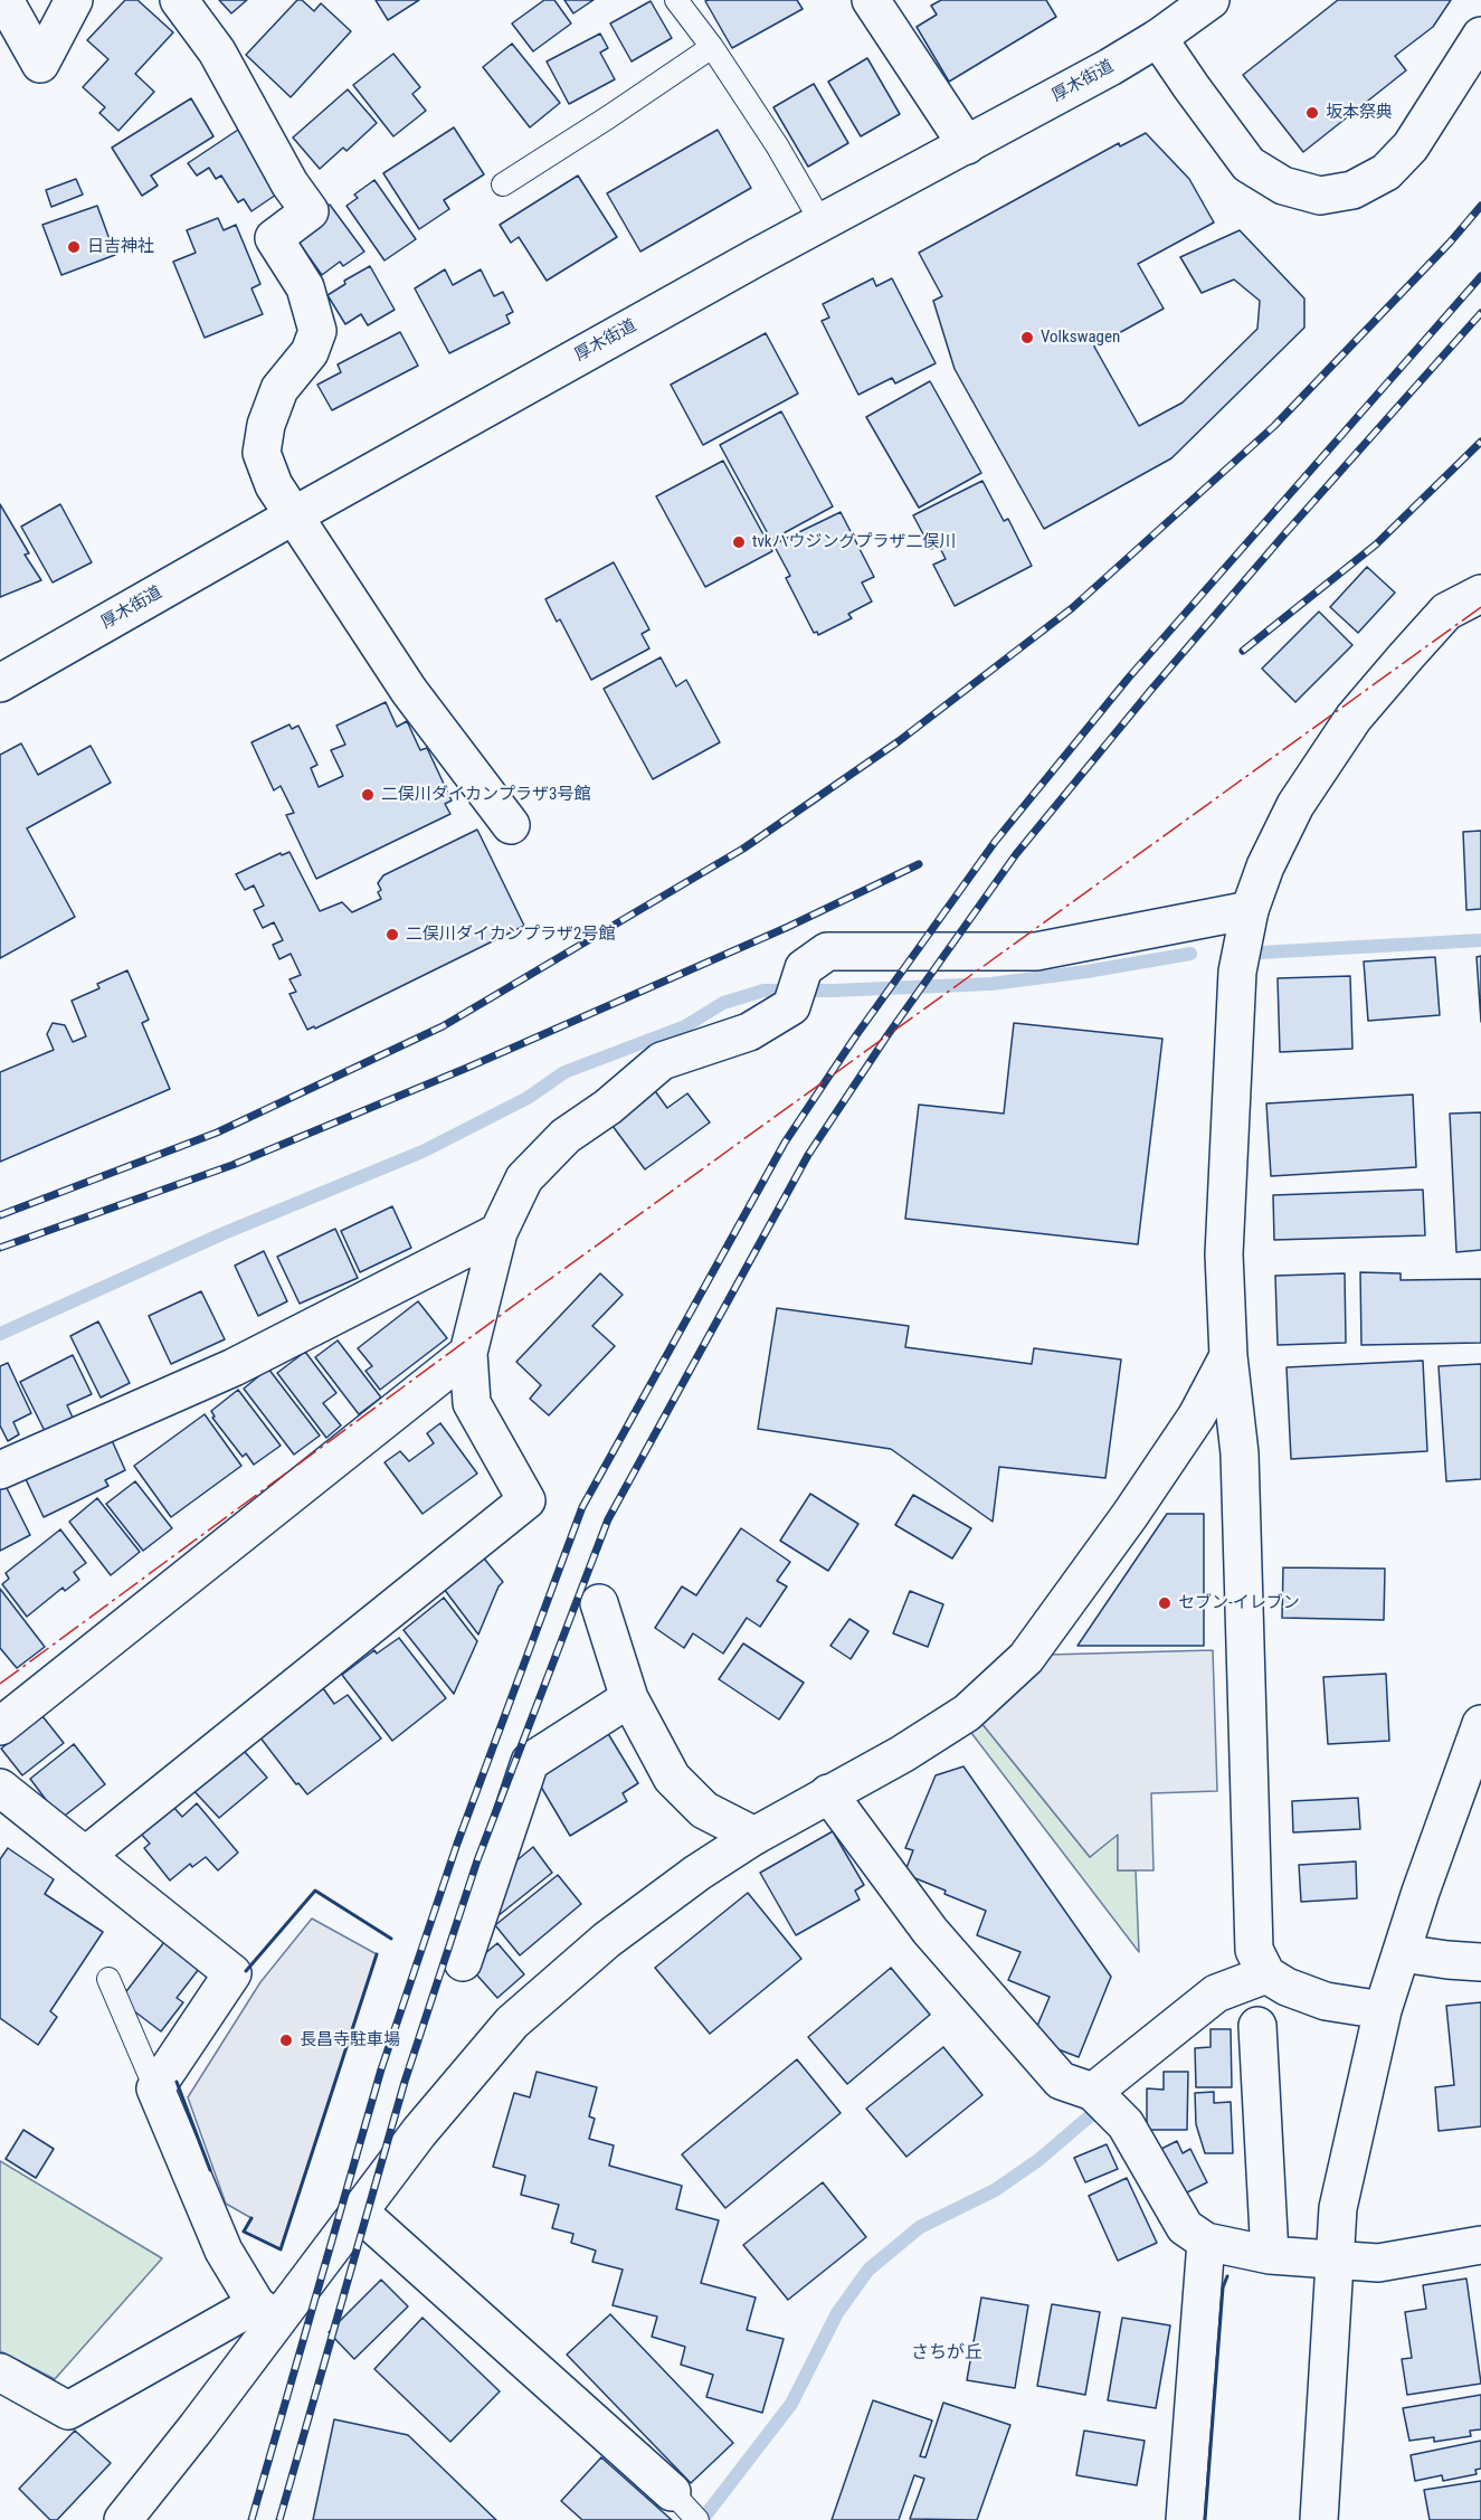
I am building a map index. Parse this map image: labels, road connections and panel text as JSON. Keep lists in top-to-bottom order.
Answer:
{
  "streets": {
    "street": ["厚木街道"]
  },
  "districts": ["さちが丘"],
  "places": [
    "坂本祭典",
    "日吉神社",
    "Volkswagen",
    "tvkハウジングプラザ二俣川",
    "二俣川ダイカンプラザ3号館",
    "二俣川ダイカンプラザ2号館",
    "セブン-イレブン",
    "長昌寺駐車場"
  ]
}
